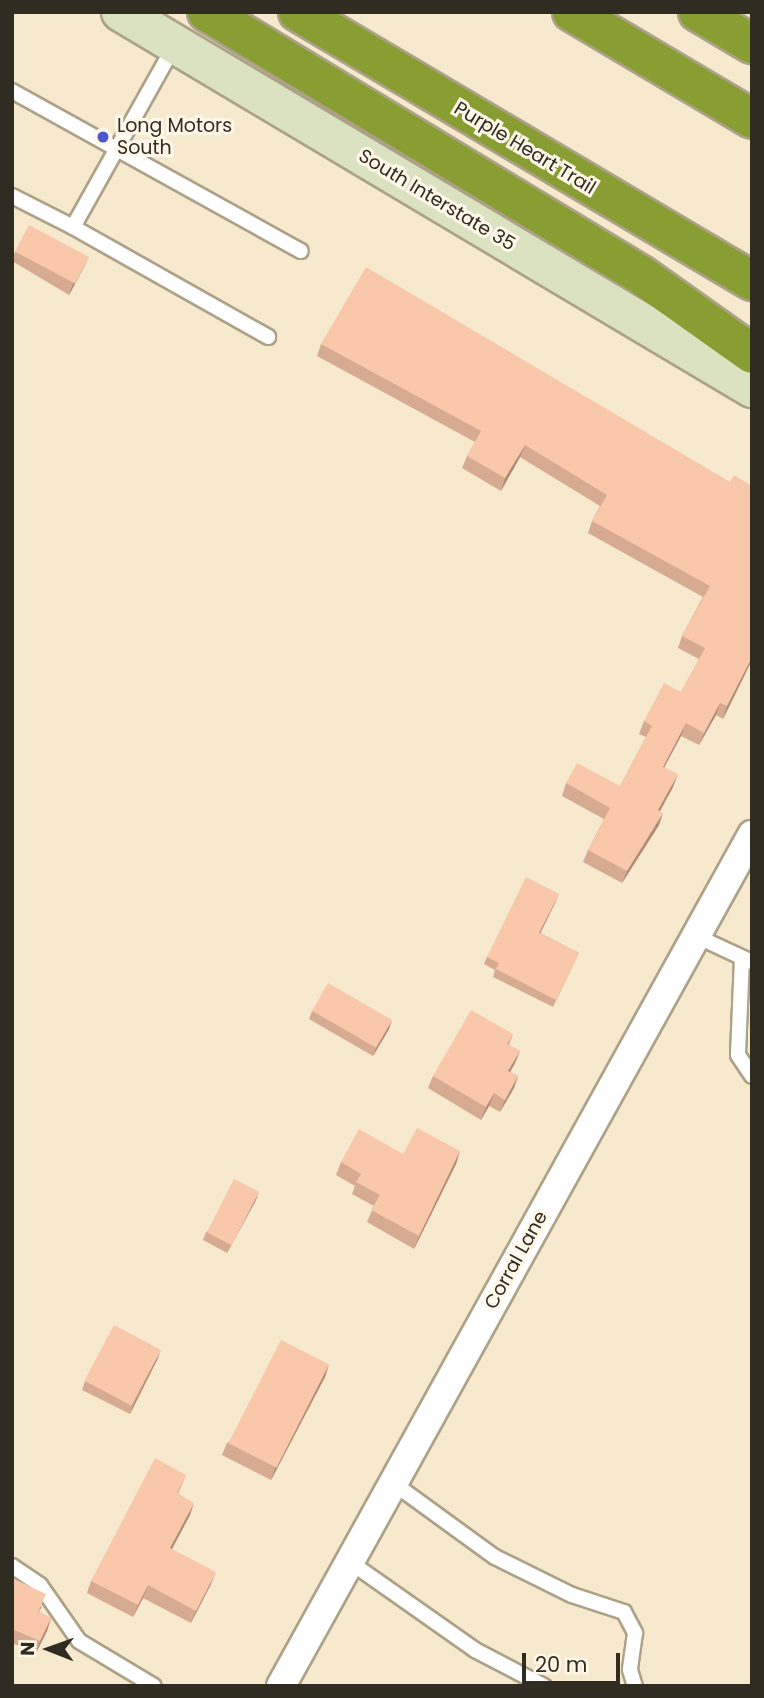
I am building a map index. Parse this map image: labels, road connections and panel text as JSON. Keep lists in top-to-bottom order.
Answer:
{
  "streets": {
    "highway": ["Purple Heart Trail"],
    "main road": ["South Interstate 35"],
    "street": ["Corral Lane"]
  },
  "places": ["Long Motors South"],
  "scale_bar": "20 m",
  "north": "left"
}
